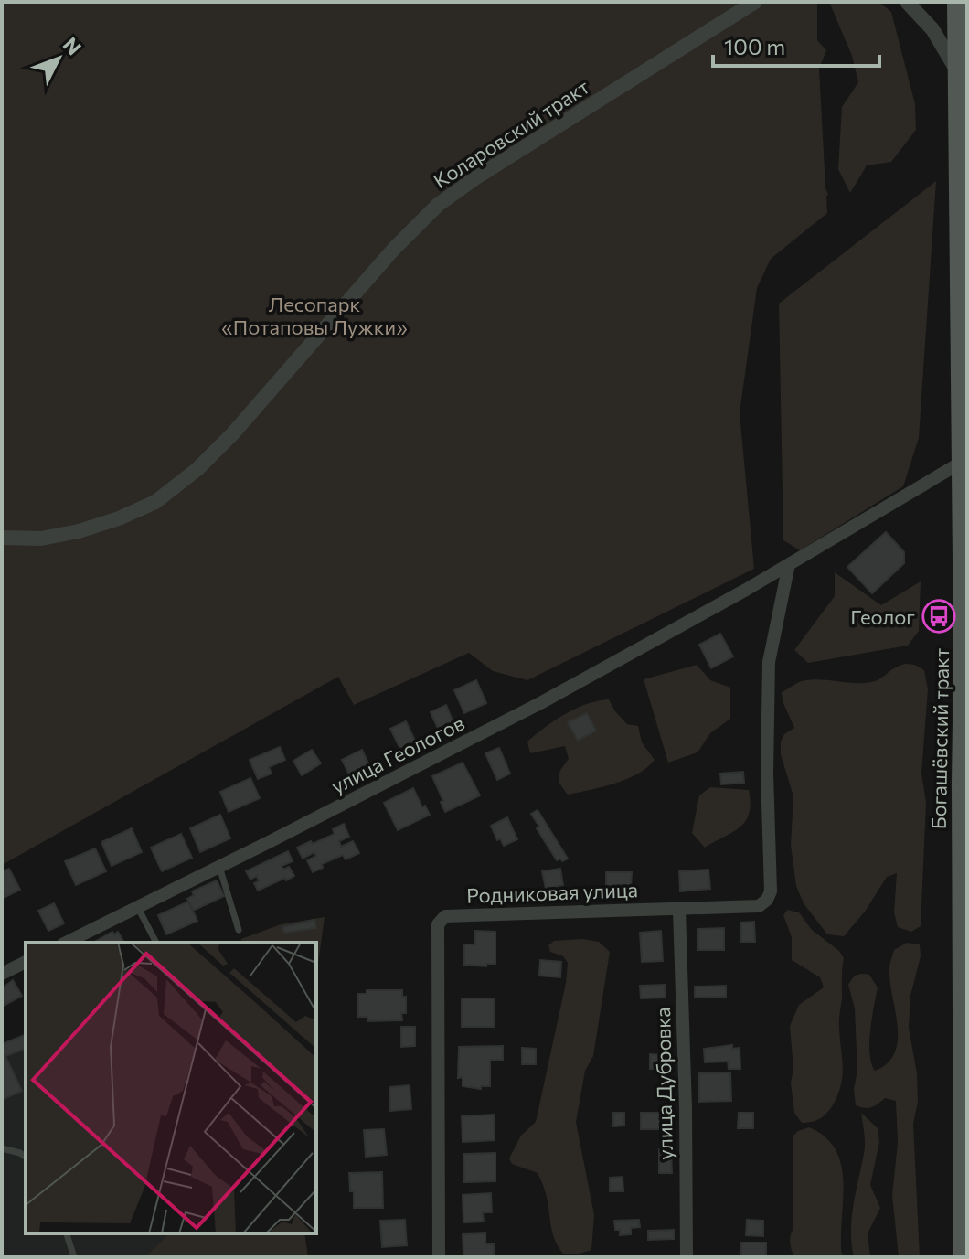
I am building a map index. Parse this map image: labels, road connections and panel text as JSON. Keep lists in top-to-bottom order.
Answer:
{
  "streets": {
    "main road": ["Богашёвский тракт"],
    "street": [
      "Коларовский тракт",
      "улица Геологов",
      "Родниковая улица",
      "улица Дубровка"
    ]
  },
  "crossings": [
    ["Богашёвский тракт", "улица Геологов"],
    ["улица Геологов", "Родниковая улица"],
    ["Родниковая улица", "улица Дубровка"]
  ],
  "parks": ["Лесопарк «Потаповы Лужки»"],
  "places": {
    "bus stop": ["Геолог"]
  },
  "scale_bar": "100 m",
  "north": "top right"
}
